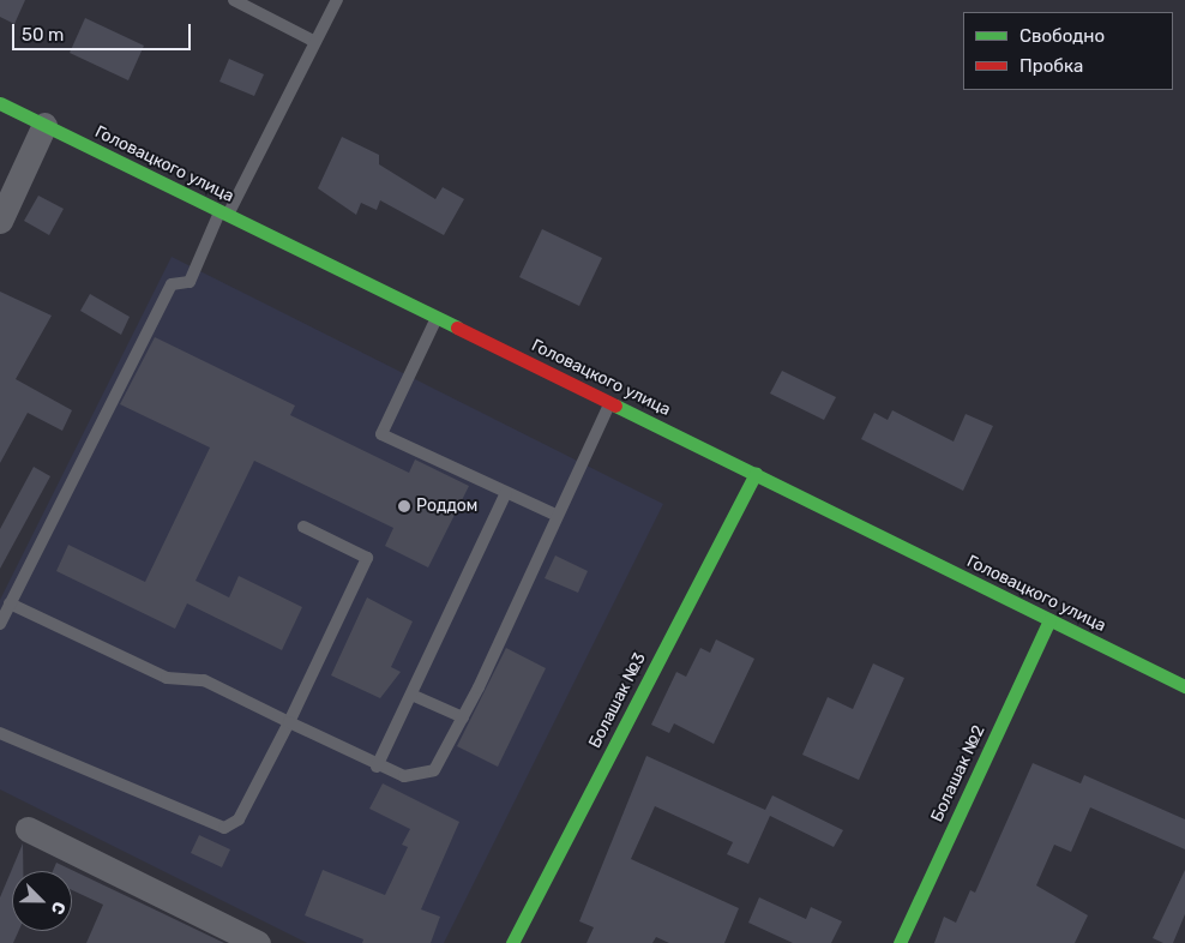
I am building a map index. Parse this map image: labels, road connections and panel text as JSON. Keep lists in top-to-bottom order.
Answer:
{
  "streets": {
    "main road": ["Головацкого улица", "Болашак №3", "Болашак №2"]
  },
  "crossings": [
    ["Головацкого улица", "Болашак №3"],
    ["Головацкого улица", "Болашак №2"]
  ],
  "places": ["Роддом"],
  "legend": ["Свободно", "Пробка"],
  "scale_bar": "50 m",
  "north": "bottom right"
}
